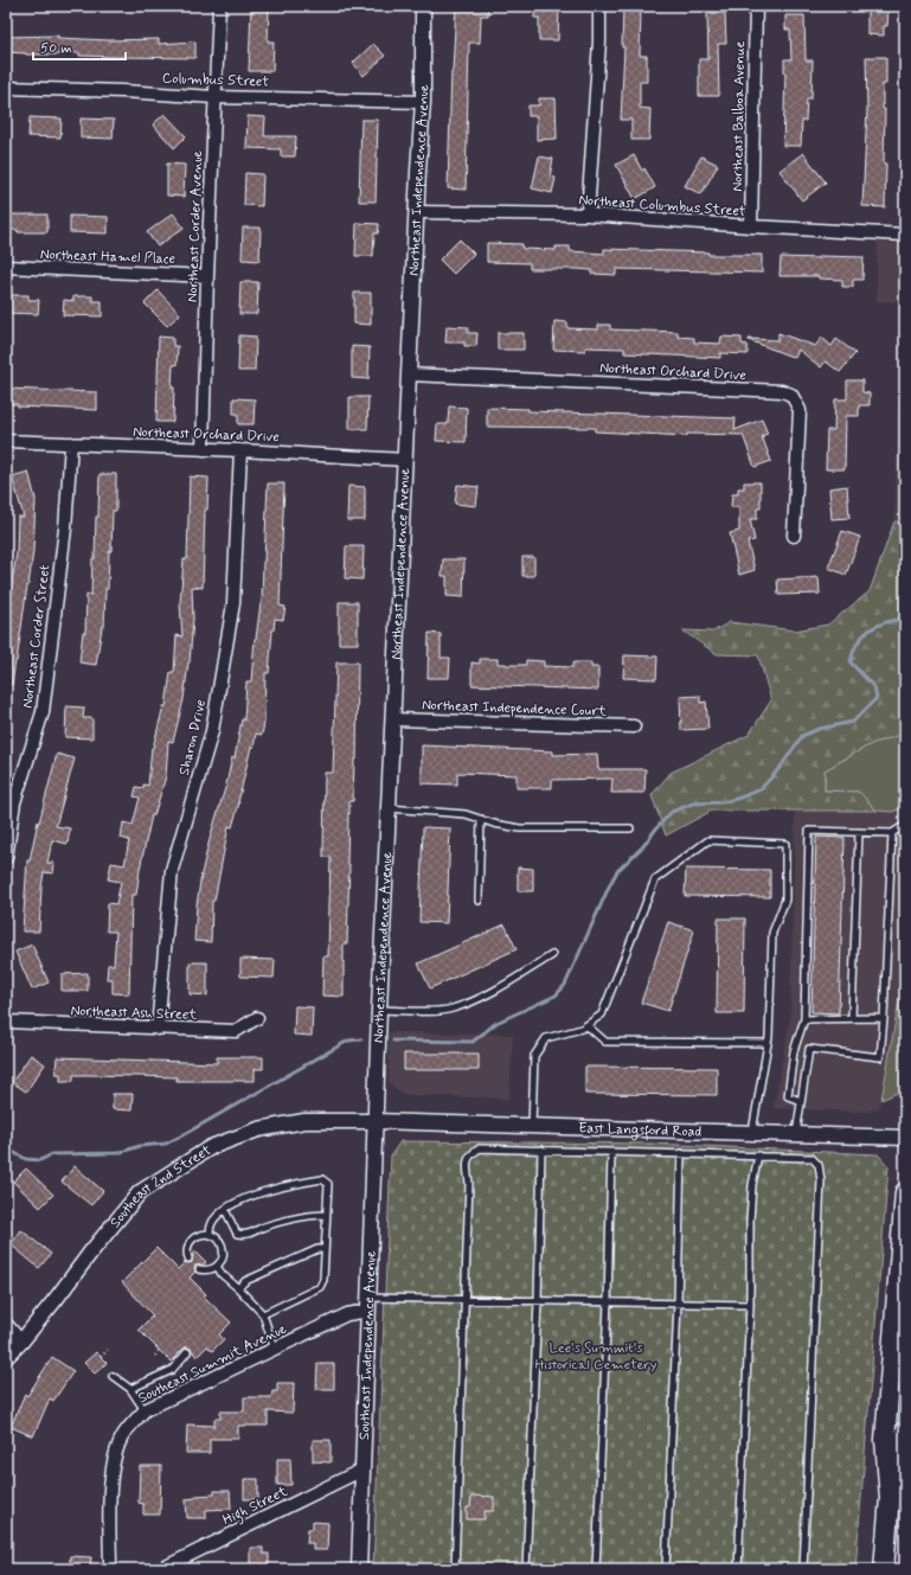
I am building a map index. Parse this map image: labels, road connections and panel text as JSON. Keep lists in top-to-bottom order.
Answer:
{
  "streets": {
    "street": [
      "Columbus Street",
      "Northeast Balboa Avenue",
      "Northeast Independence Avenue",
      "Northeast Columbus Street",
      "Northeast Corder Avenue",
      "Northeast Hamel Place",
      "Northeast Orchard Drive",
      "Northeast Corder Street",
      "Northeast Independence Court",
      "Sharon Drive",
      "Northeast Ash Street",
      "East Langsford Road",
      "Southeast 2nd Street",
      "Southeast Independence Avenue",
      "Southeast Summit Avenue",
      "High Street"
    ]
  },
  "crossings": [
    ["Columbus Street", "Northeast Independence Avenue"],
    ["Columbus Street", "Northeast Corder Avenue"],
    ["Northeast Balboa Avenue", "Northeast Columbus Street"],
    ["Northeast Independence Avenue", "Northeast Columbus Street"],
    ["Northeast Independence Avenue", "Northeast Orchard Drive"],
    ["Northeast Independence Avenue", "Northeast Independence Court"],
    ["Northeast Independence Avenue", "East Langsford Road"],
    ["Northeast Independence Avenue", "Southeast 2nd Street"],
    ["Northeast Independence Avenue", "Southeast Independence Avenue"],
    ["Northeast Corder Avenue", "Northeast Hamel Place"],
    ["Northeast Corder Avenue", "Northeast Orchard Drive"],
    ["Northeast Orchard Drive", "Northeast Corder Street"],
    ["Northeast Orchard Drive", "Sharon Drive"],
    ["Sharon Drive", "Northeast Ash Street"],
    ["East Langsford Road", "Southeast 2nd Street"],
    ["East Langsford Road", "Southeast Independence Avenue"],
    ["Southeast 2nd Street", "Southeast Independence Avenue"],
    ["Southeast Independence Avenue", "Southeast Summit Avenue"],
    ["Southeast Independence Avenue", "High Street"]
  ],
  "parks": ["Lee's Summit's Historical Cemetery"],
  "scale_bar": "50 m"
}
